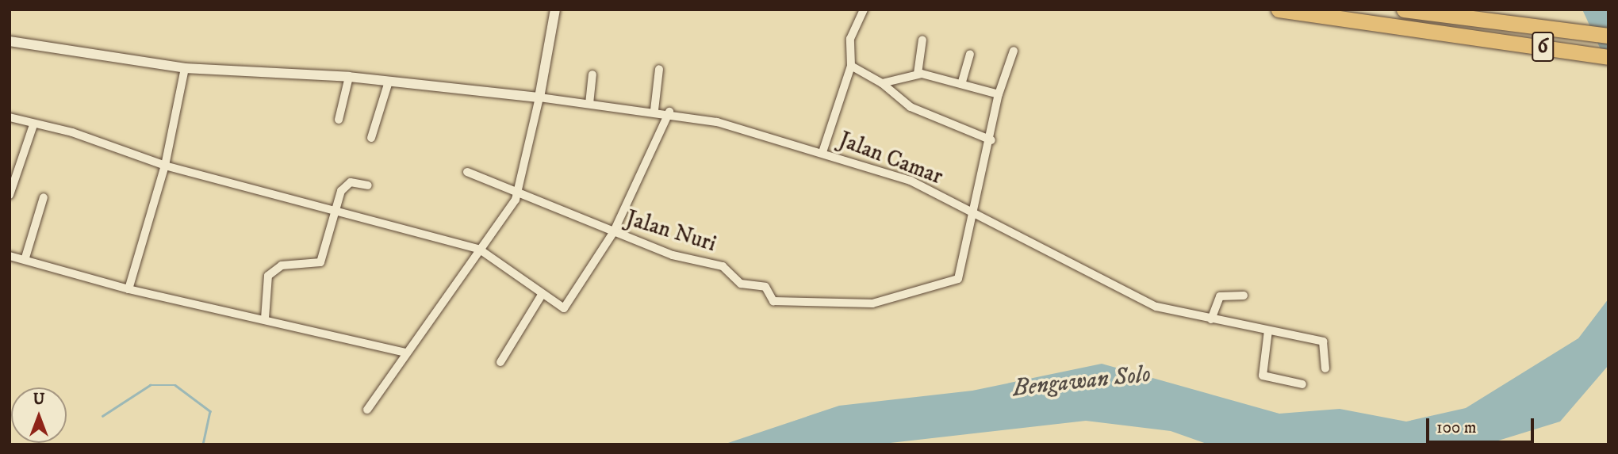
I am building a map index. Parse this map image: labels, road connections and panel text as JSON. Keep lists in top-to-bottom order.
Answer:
{
  "streets": {
    "highway": ["6"],
    "street": ["Jalan Camar", "Jalan Nuri"]
  },
  "crossings": [
    ["Jalan Camar", "Jalan Nuri"]
  ],
  "water": ["Bengawan Solo"],
  "scale_bar": "100 m",
  "north": "top"
}
